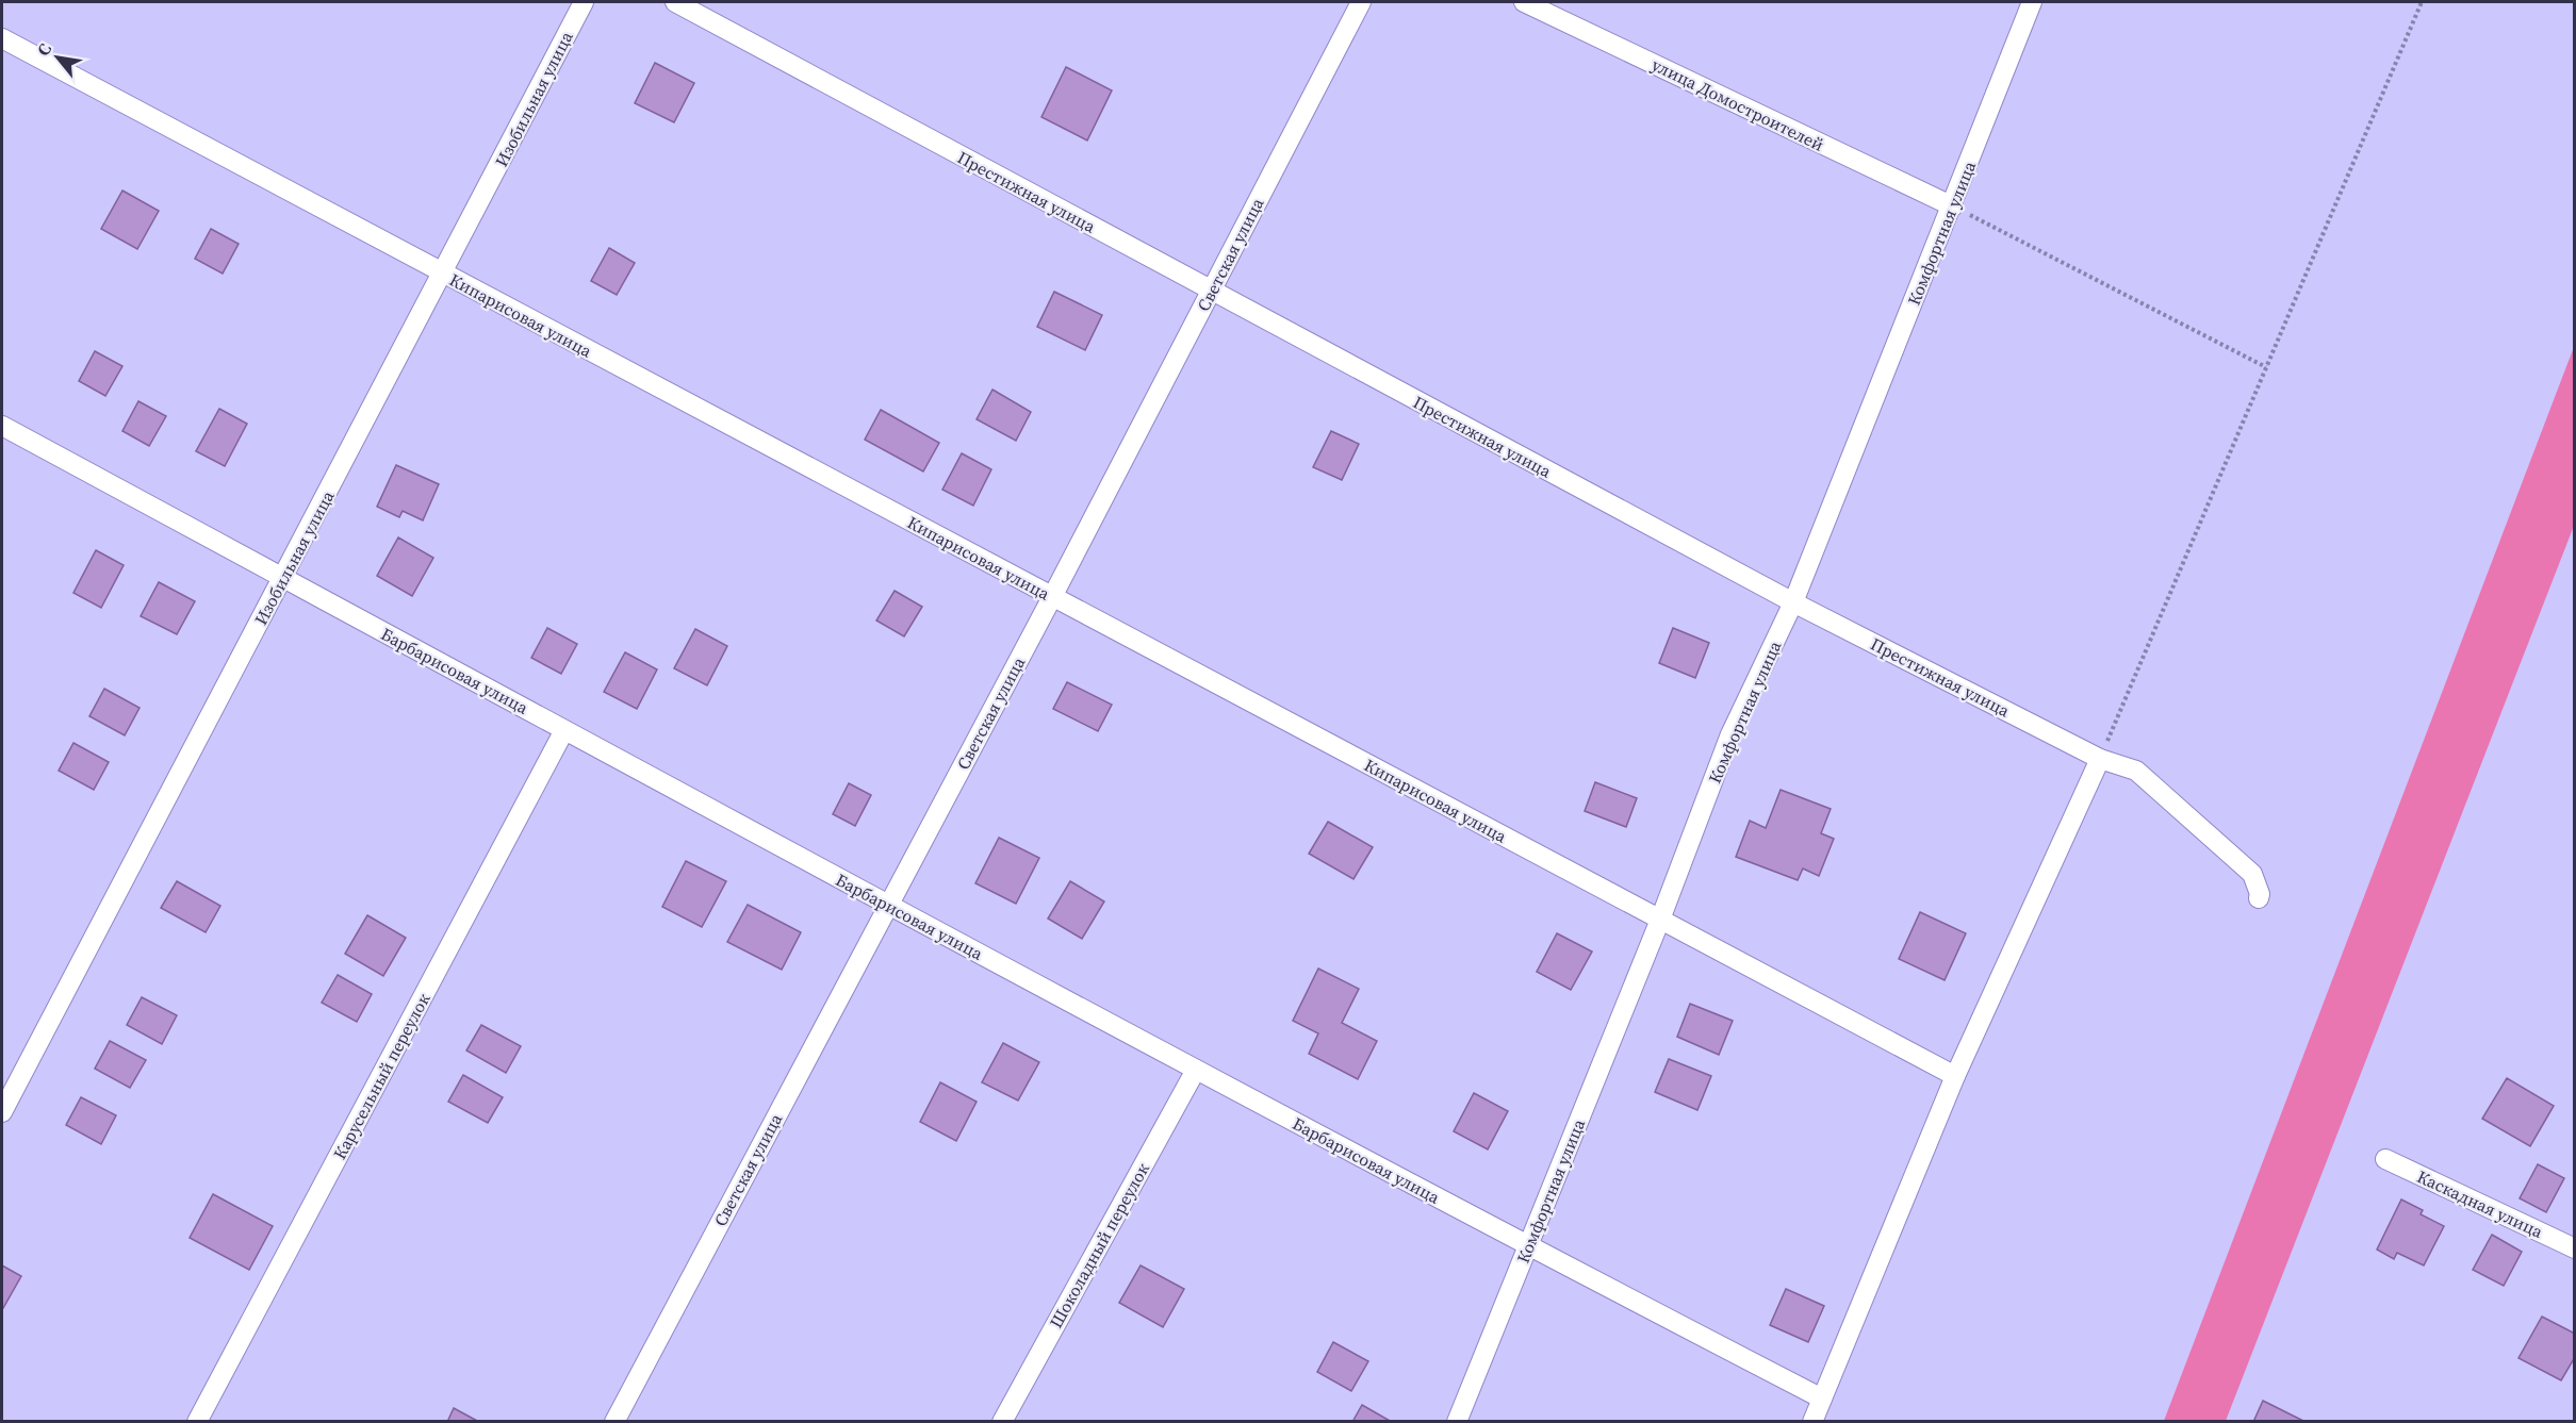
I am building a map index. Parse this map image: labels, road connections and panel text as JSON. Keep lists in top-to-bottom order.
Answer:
{
  "streets": {
    "street": [
      "Изобильная улица",
      "улица Домостроителей",
      "Престижная улица",
      "Комфортная улица",
      "Светская улица",
      "Кипарисовая улица",
      "Барбарисовая улица",
      "Карусельный переулок",
      "Каскадная улица",
      "Шоколадный переулок"
    ]
  },
  "crossings": [
    ["Изобильная улица", "Кипарисовая улица"],
    ["Изобильная улица", "Барбарисовая улица"],
    ["улица Домостроителей", "Комфортная улица"],
    ["Престижная улица", "Комфортная улица"],
    ["Престижная улица", "Светская улица"],
    ["Комфортная улица", "Кипарисовая улица"],
    ["Комфортная улица", "Барбарисовая улица"],
    ["Светская улица", "Кипарисовая улица"],
    ["Светская улица", "Барбарисовая улица"],
    ["Барбарисовая улица", "Карусельный переулок"],
    ["Барбарисовая улица", "Шоколадный переулок"]
  ],
  "north": "top left"
}
